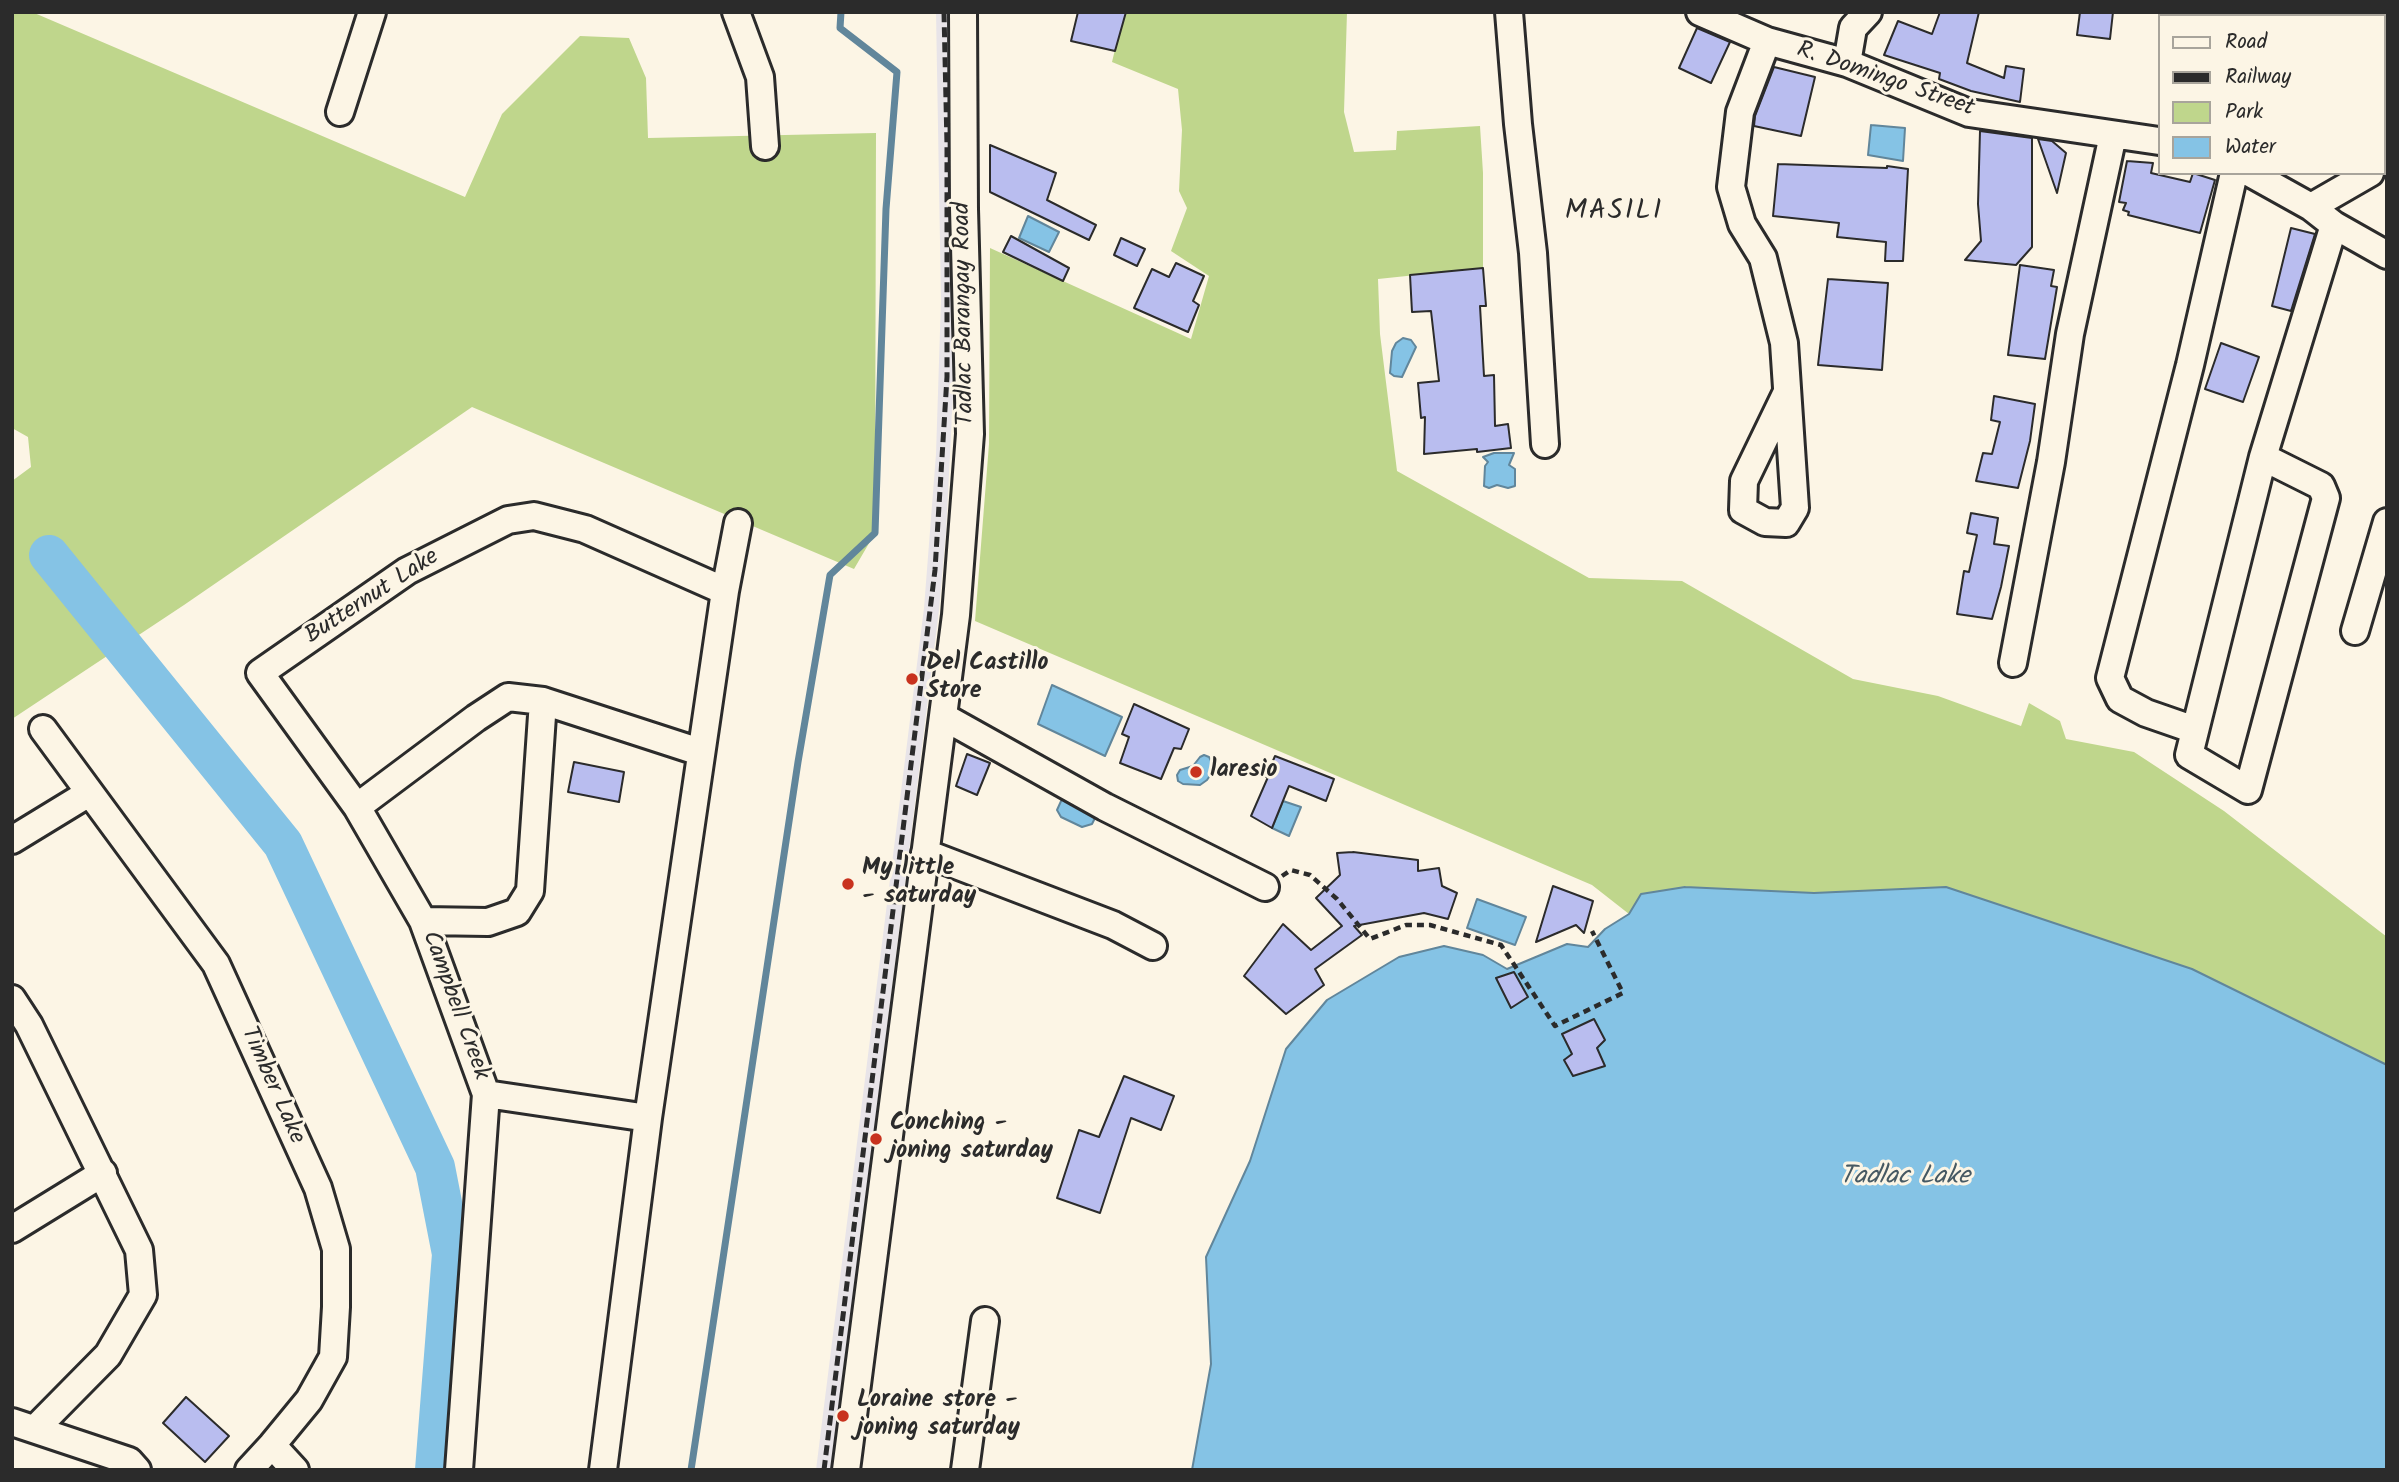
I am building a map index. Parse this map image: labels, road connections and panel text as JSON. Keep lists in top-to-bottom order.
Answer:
{
  "streets": {
    "street": [
      "R. Domingo Street",
      "Tadlac Barangay Road",
      "Butternut Lake",
      "Campbell Creek",
      "Timber Lake"
    ]
  },
  "crossings": [
    ["Butternut Lake", "Campbell Creek"]
  ],
  "districts": ["MASILI"],
  "water": ["Tadlac Lake"],
  "places": [
    "Del Castillo Store",
    "laresio",
    "My little - saturday",
    "Conching - joning saturday",
    "Loraine store - joning saturday"
  ],
  "legend": [
    "Road",
    "Railway",
    "Park",
    "Water"
  ]
}
